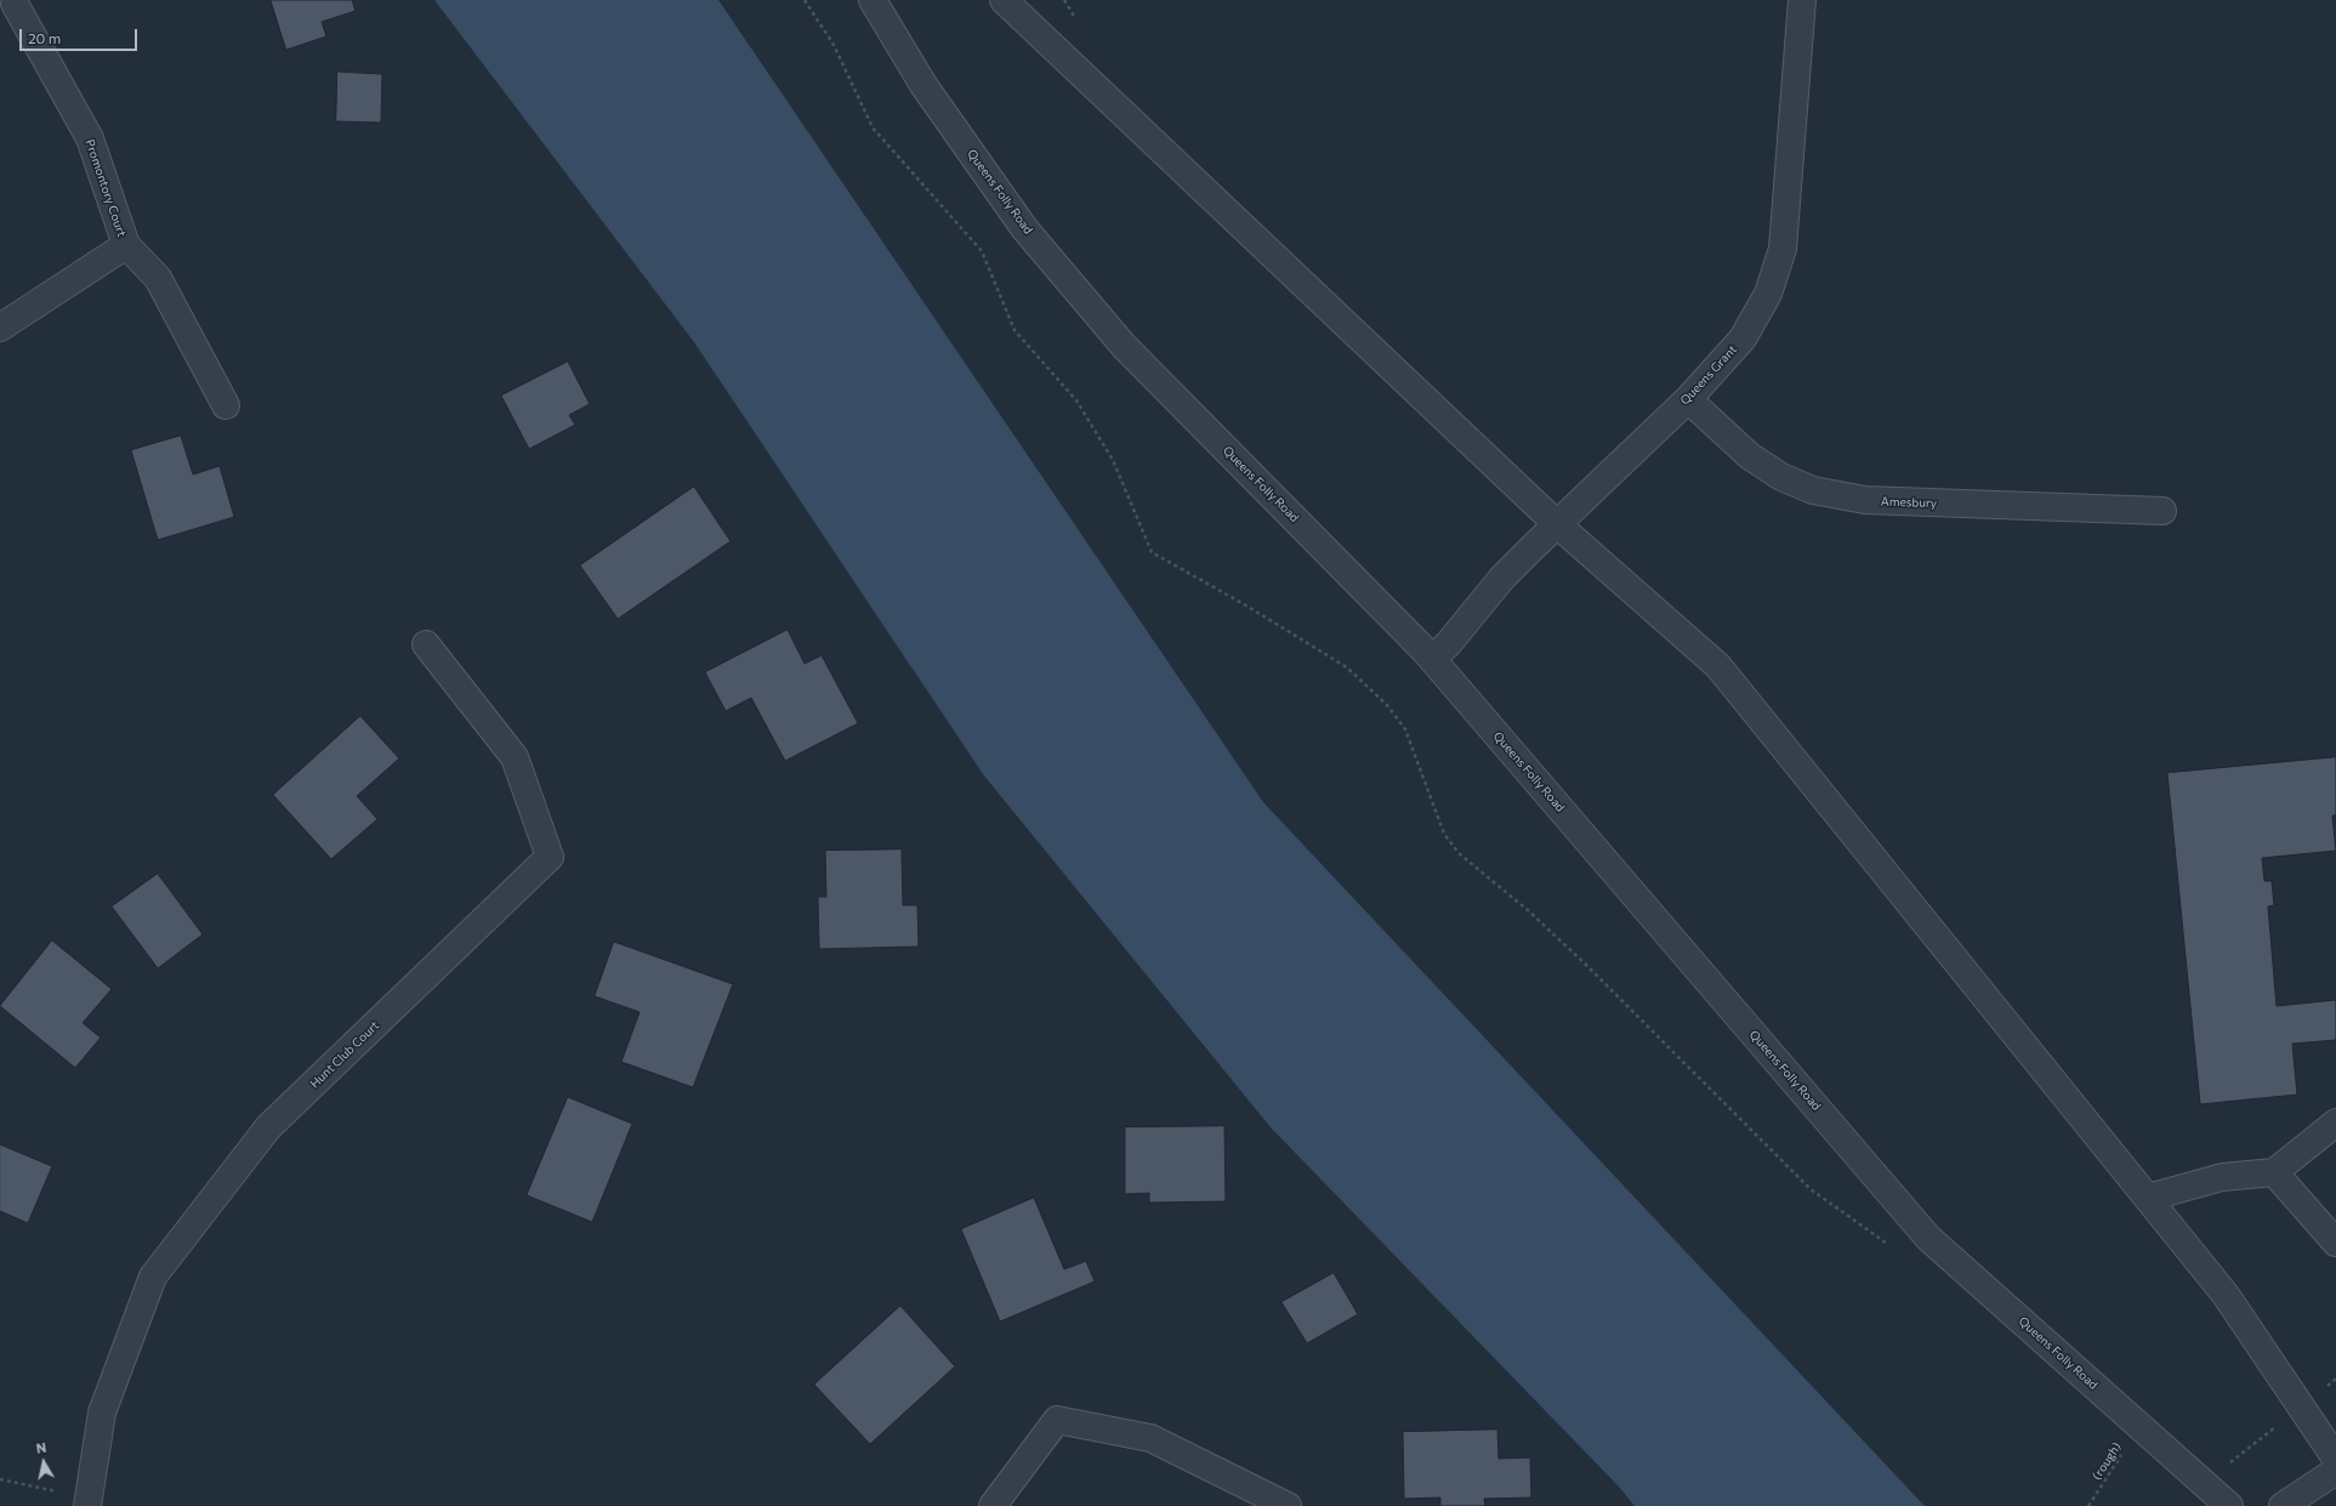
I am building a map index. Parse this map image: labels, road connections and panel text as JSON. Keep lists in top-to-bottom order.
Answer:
{
  "streets": {
    "street": [
      "Promontory Court",
      "Queens Folly Road",
      "Queens Grant",
      "Amesbury",
      "Hunt Club Court"
    ],
    "path": ["(rough)"]
  },
  "crossings": [
    ["Queens Folly Road", "Queens Grant"],
    ["Queens Folly Road", "(rough)"],
    ["Queens Grant", "Amesbury"]
  ],
  "scale_bar": "20 m",
  "north": "top"
}
